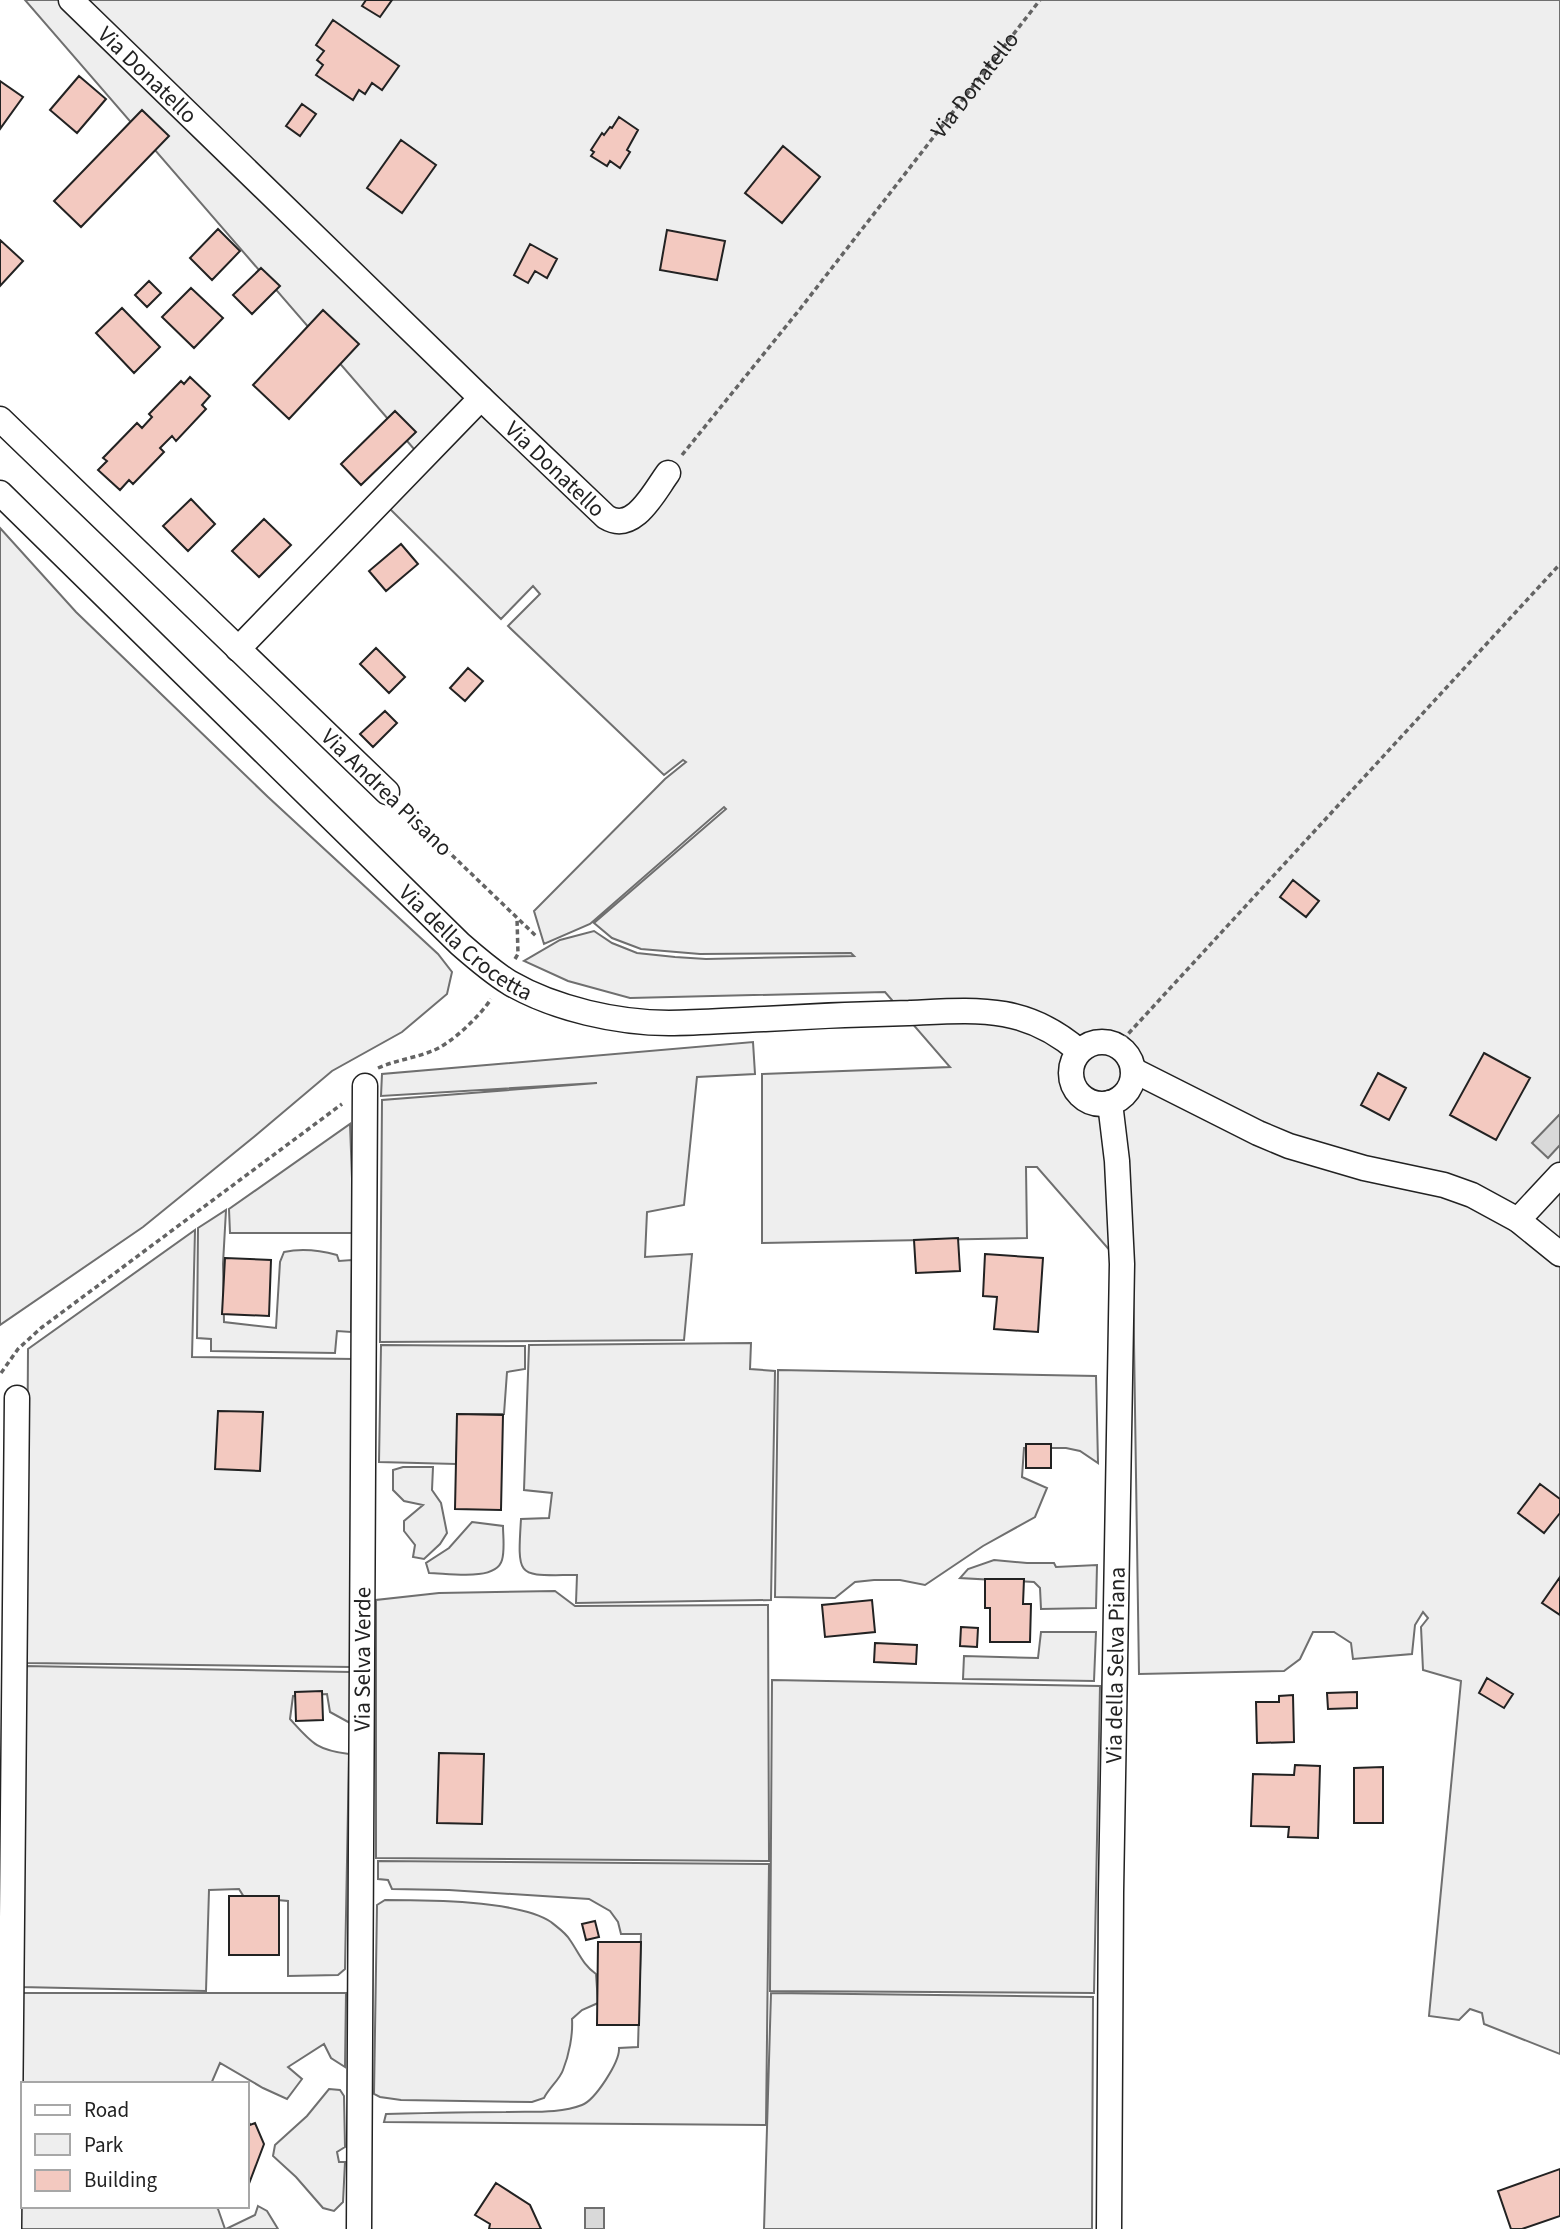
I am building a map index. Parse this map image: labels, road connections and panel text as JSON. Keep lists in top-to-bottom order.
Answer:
{
  "streets": {
    "street": [
      "Via Donatello",
      "Via Andrea Pisano",
      "Via della Crocetta",
      "Via Selva Verde",
      "Via della Selva Piana"
    ]
  },
  "crossings": [
    ["Via della Crocetta", "Via della Selva Piana"]
  ],
  "legend": ["Road", "Park", "Building"]
}
